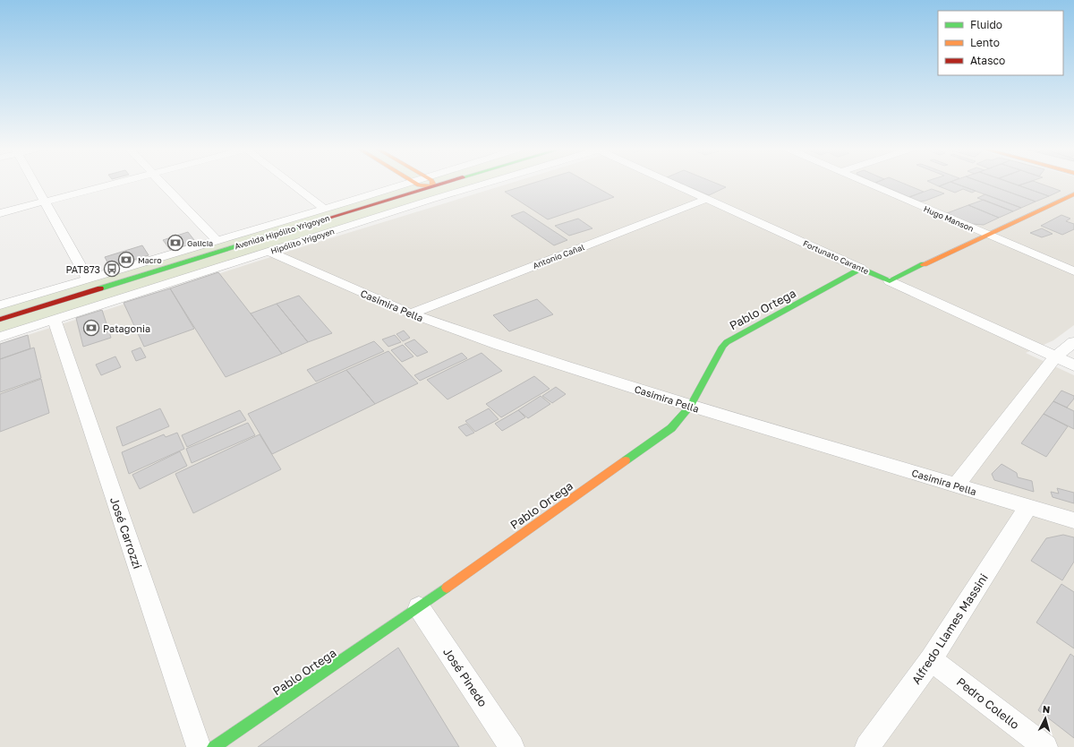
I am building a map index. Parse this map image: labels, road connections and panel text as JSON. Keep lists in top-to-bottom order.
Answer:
{
  "streets": {
    "main road": ["Avenida Hipólito Yrigoyen", "Fortunato Carante", "Pablo Ortega"],
    "street": [
      "Hugo Manson",
      "Hipólito Yrigoyen",
      "Antonio Cañal",
      "Casimira Pella",
      "José Carrozzi",
      "Alfredo Llames Massini",
      "José Pinedo",
      "Pedro Colello"
    ]
  },
  "crossings": [
    ["Hipólito Yrigoyen", "Casimira Pella"],
    ["Hipólito Yrigoyen", "José Carrozzi"],
    ["Antonio Cañal", "Fortunato Carante"],
    ["Antonio Cañal", "Casimira Pella"],
    ["Fortunato Carante", "Pablo Ortega"],
    ["Casimira Pella", "Pablo Ortega"],
    ["Casimira Pella", "Alfredo Llames Massini"],
    ["Pablo Ortega", "José Pinedo"],
    ["Alfredo Llames Massini", "Pedro Colello"]
  ],
  "places": {
    "bank": ["Galicia", "Macro", "Patagonia"],
    "bus stop": ["PAT873"]
  },
  "legend": ["Fluido", "Lento", "Atasco"],
  "north": "top"
}
